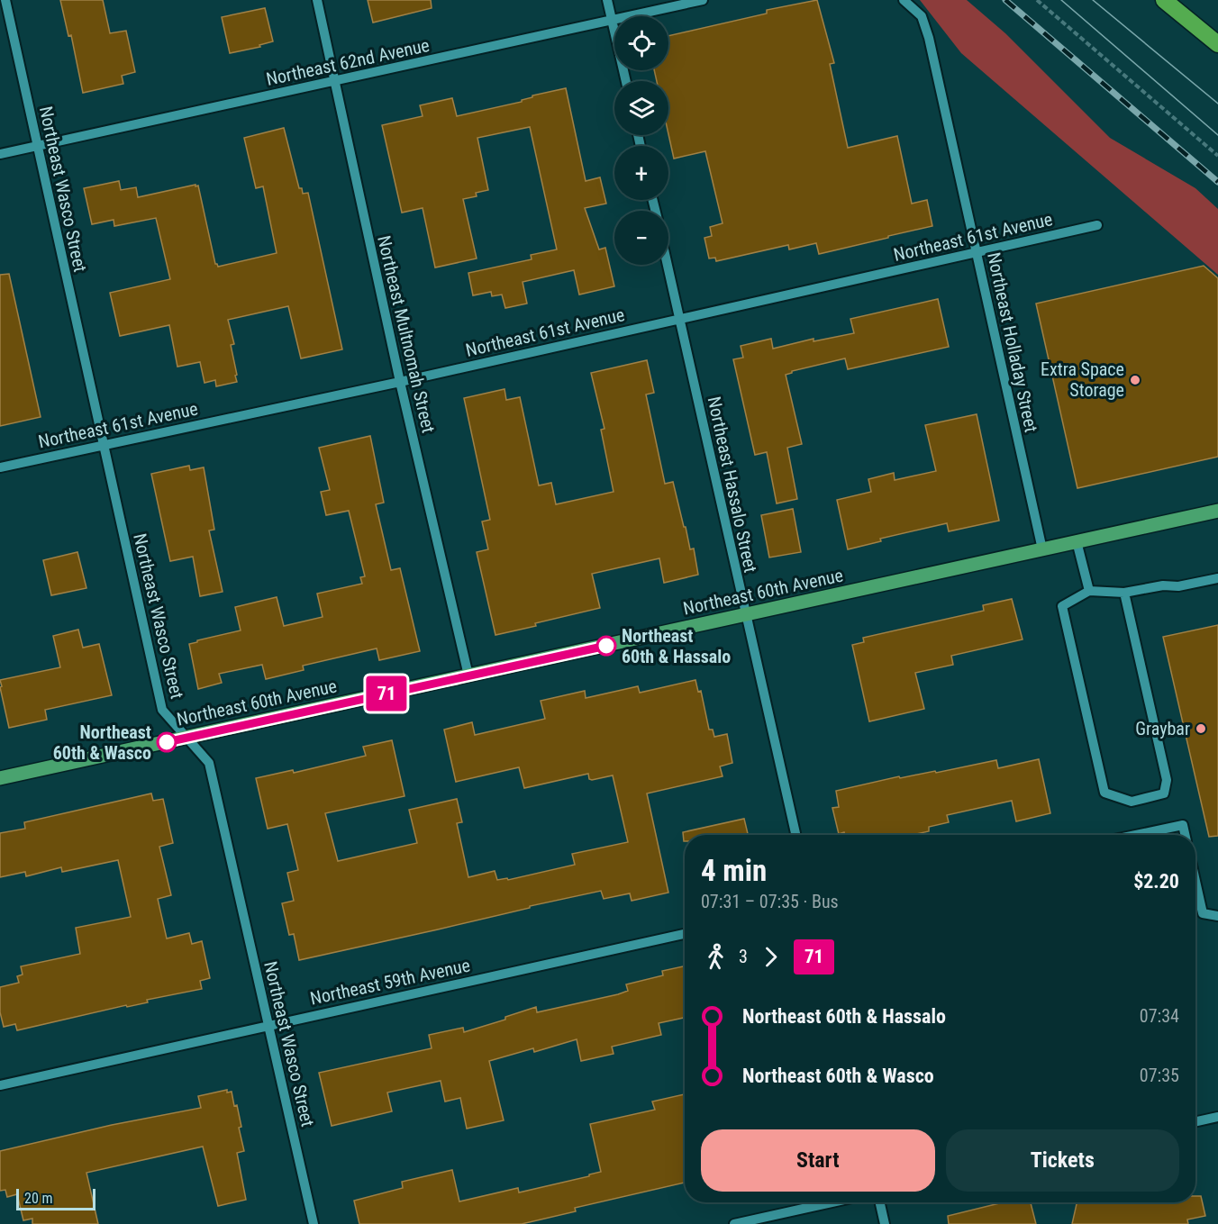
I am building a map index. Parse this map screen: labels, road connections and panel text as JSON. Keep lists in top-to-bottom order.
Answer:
{
  "streets": {
    "main road": ["Northeast 60th Avenue"],
    "street": [
      "Northeast 62nd Avenue",
      "Northeast Wasco Street",
      "Northeast 61st Avenue",
      "Northeast Multnomah Street",
      "Northeast Holladay Street",
      "Northeast Hassalo Street",
      "Northeast 59th Avenue"
    ]
  },
  "crossings": [
    ["Northeast 62nd Avenue", "Northeast Wasco Street"],
    ["Northeast 62nd Avenue", "Northeast Multnomah Street"],
    ["Northeast Wasco Street", "Northeast 61st Avenue"],
    ["Northeast Wasco Street", "Northeast 60th Avenue"],
    ["Northeast Wasco Street", "Northeast 59th Avenue"],
    ["Northeast 61st Avenue", "Northeast Multnomah Street"],
    ["Northeast 61st Avenue", "Northeast Holladay Street"],
    ["Northeast 61st Avenue", "Northeast Hassalo Street"],
    ["Northeast Multnomah Street", "Northeast 60th Avenue"],
    ["Northeast Holladay Street", "Northeast 60th Avenue"],
    ["Northeast Hassalo Street", "Northeast 60th Avenue"]
  ],
  "places": [
    "Extra Space Storage",
    "Northeast 60th & Hassalo",
    "Graybar",
    "Northeast 60th & Wasco"
  ],
  "lines": ["bus line 71"],
  "scale_bar": "20 m",
  "page": {
    "on_map": "71",
    "map_buttons": ["+", "−"],
    "heading": ["4 min", "07:31 – 07:35 · Bus", "$2.20"],
    "legs": ["3", "71"],
    "list": [
      {
        "name": "Northeast 60th & Hassalo",
        "value": "07:34"
      },
      {
        "name": "Northeast 60th & Wasco",
        "value": "07:35"
      }
    ],
    "buttons": ["Start", "Tickets"],
    "scale": "20 m"
  }
}
